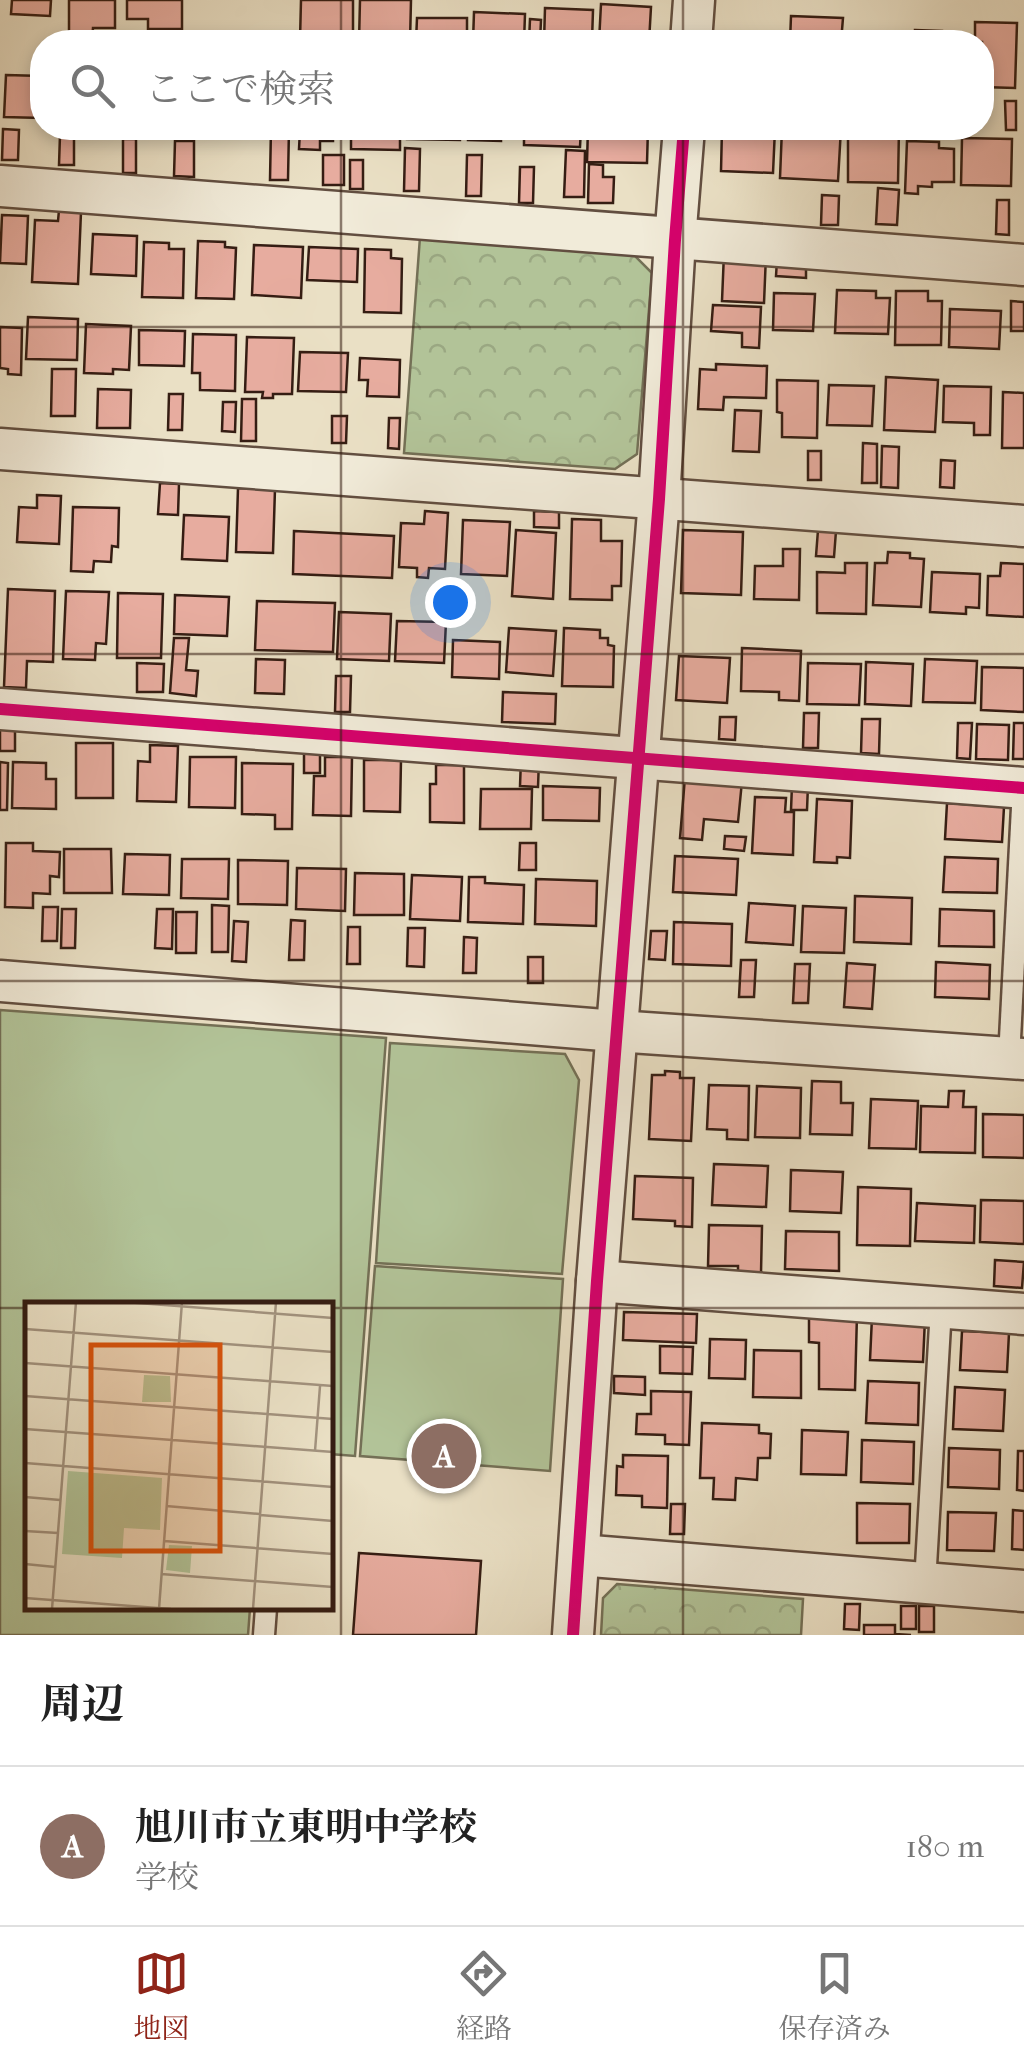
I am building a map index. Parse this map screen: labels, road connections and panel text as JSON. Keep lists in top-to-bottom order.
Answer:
{
  "page": {
    "search": "ここで検索",
    "pins": "A",
    "heading": "周辺",
    "list": [
      {
        "mark": "A",
        "name": "旭川市立東明中学校",
        "note": "学校",
        "value": "180 m"
      }
    ],
    "nav": ["地図", "経路", "保存済み"]
  }
}
